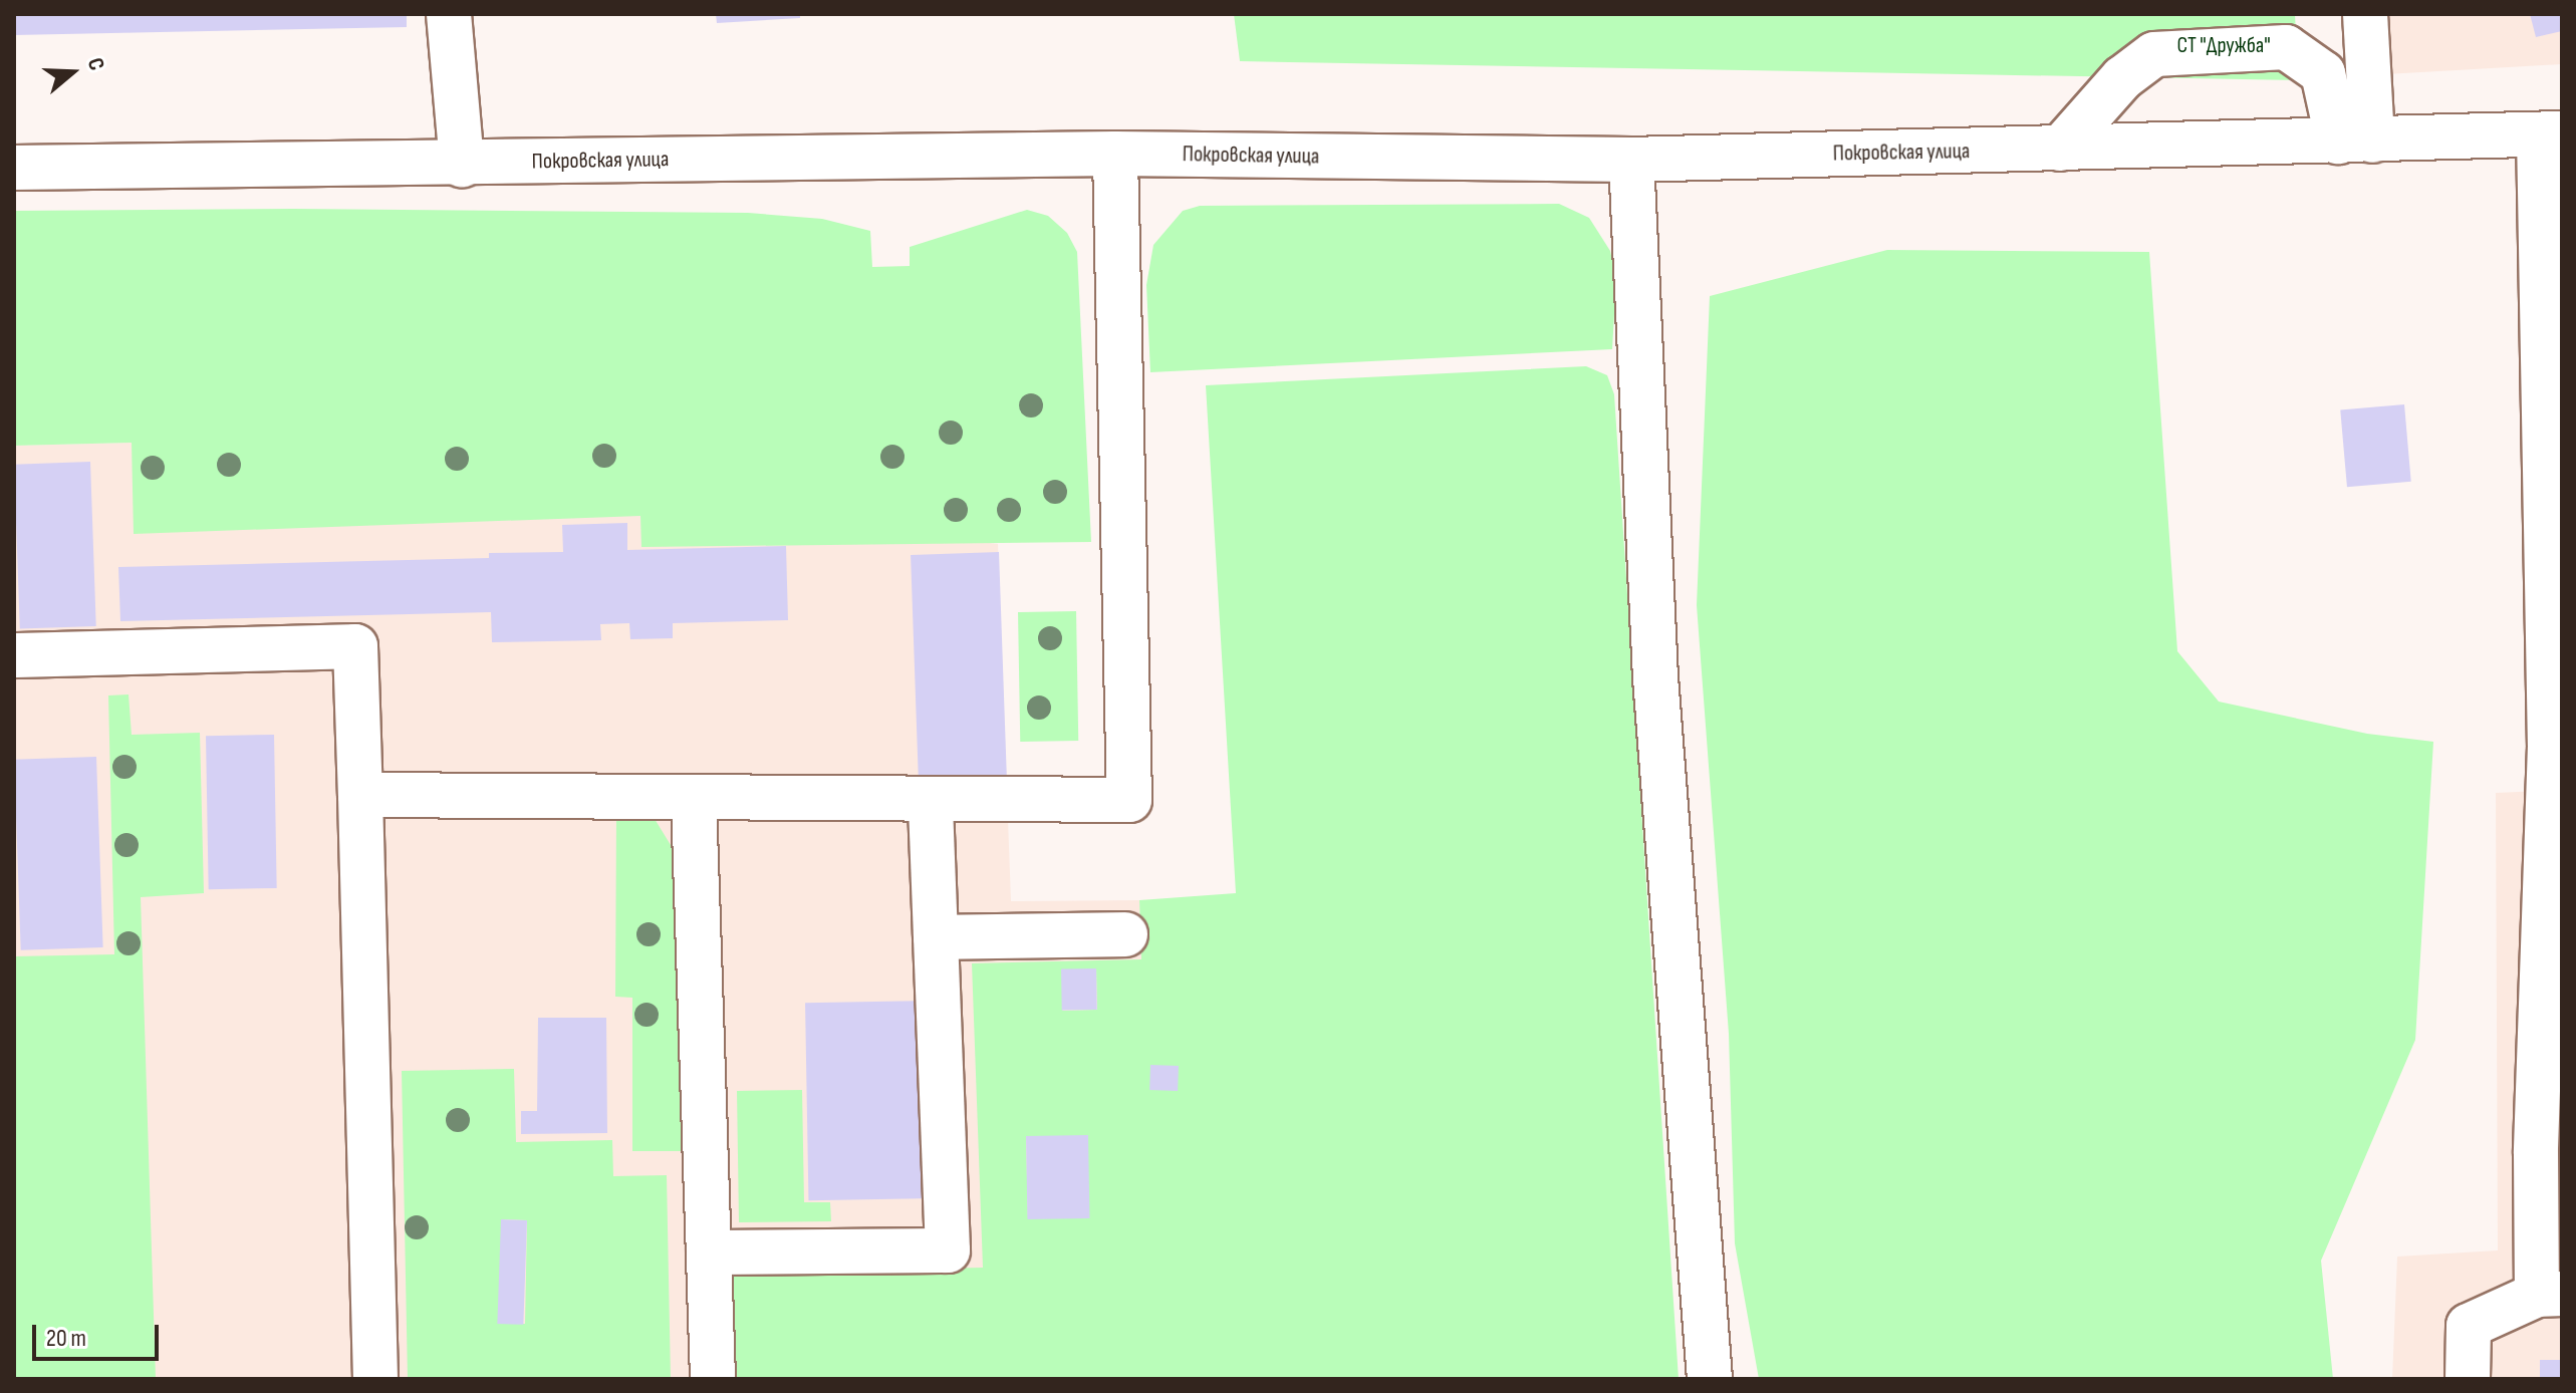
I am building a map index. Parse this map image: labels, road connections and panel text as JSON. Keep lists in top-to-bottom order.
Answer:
{
  "streets": {
    "main road": ["Покровская улица"]
  },
  "parks": ["СТ \"Дружба\""],
  "scale_bar": "20 m",
  "north": "right"
}
